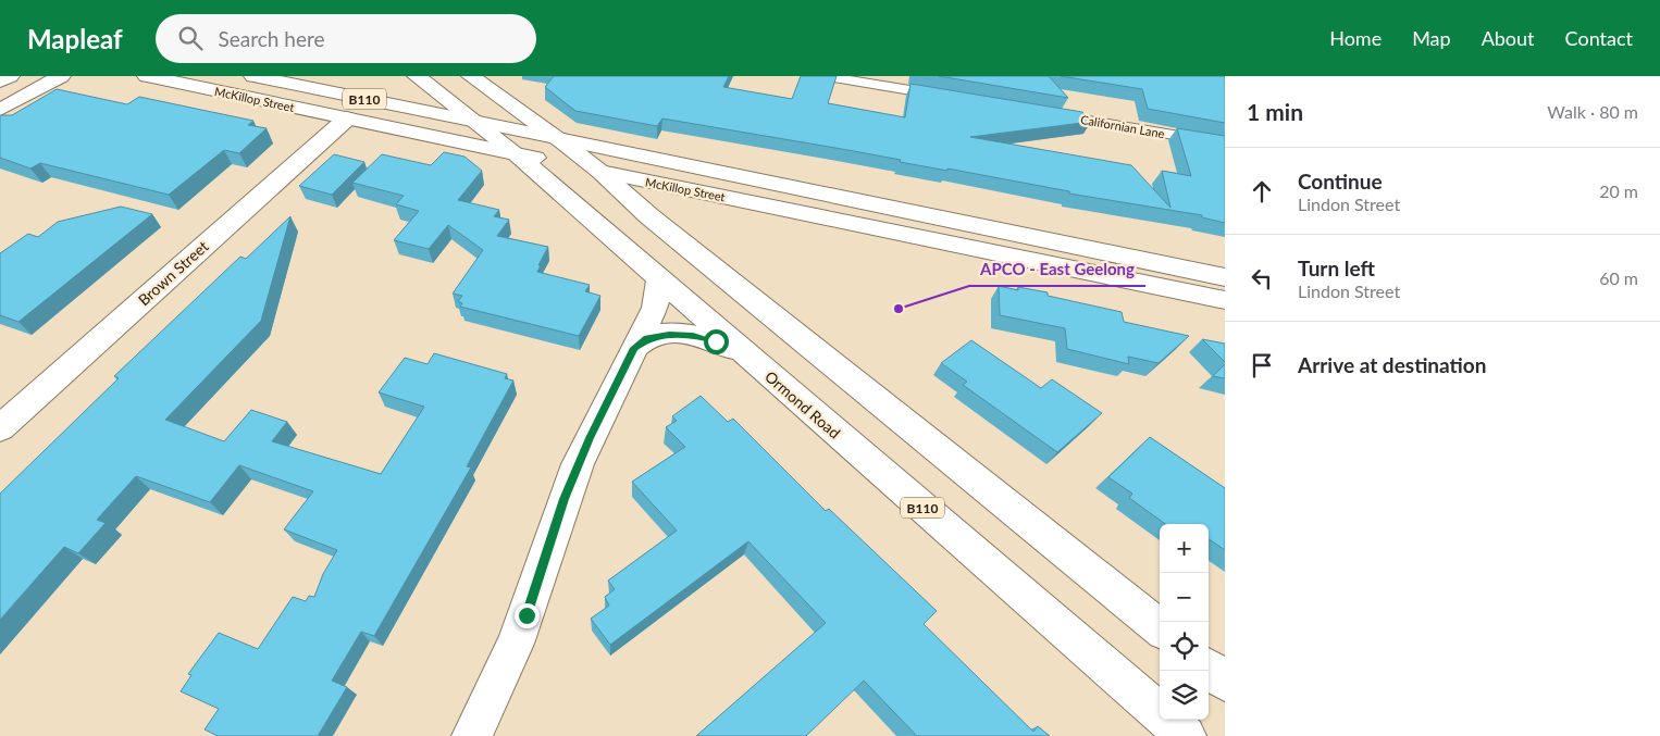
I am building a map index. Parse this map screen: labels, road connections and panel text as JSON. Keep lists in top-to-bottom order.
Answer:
{
  "streets": {
    "main road": [
      "McKillop Street",
      "B110",
      "Brown Street",
      "Ormond Road"
    ],
    "lane": ["Californian Lane"]
  },
  "crossings": [
    ["McKillop Street", "B110"],
    ["McKillop Street", "Brown Street"],
    ["McKillop Street", "Ormond Road"]
  ],
  "places": ["APCO - East Geelong"],
  "page": {
    "header": "Mapleaf",
    "search": "Search here",
    "nav": [
      "Home",
      "Map",
      "About",
      "Contact"
    ],
    "heading": ["1 min", "Walk · 80 m"],
    "list": [
      ["Continue", "Lindon Street", "20 m"],
      ["Turn left", "Lindon Street", "60 m"],
      "Arrive at destination"
    ],
    "map_buttons": ["+", "−"]
  }
}
